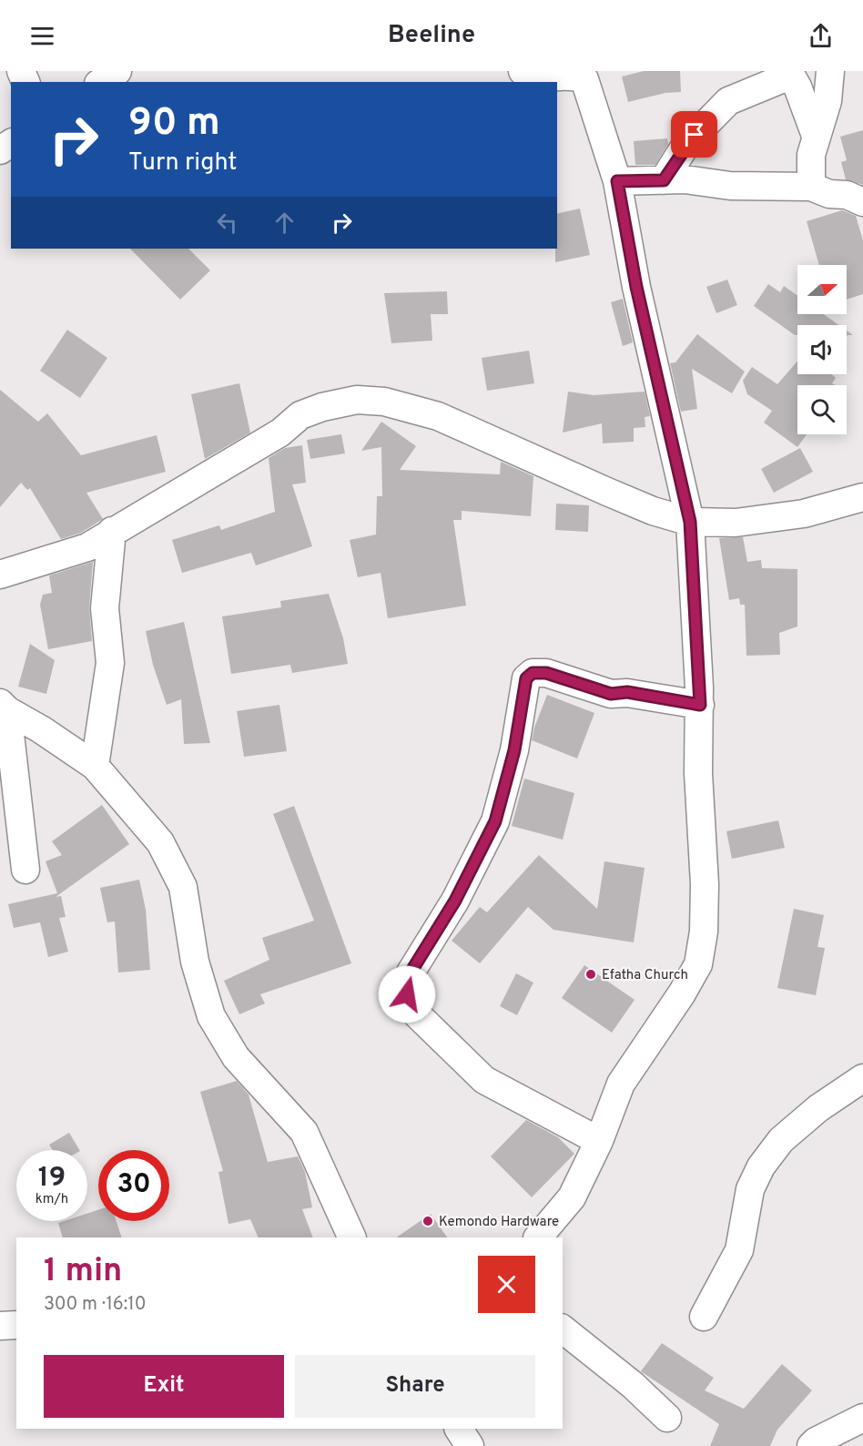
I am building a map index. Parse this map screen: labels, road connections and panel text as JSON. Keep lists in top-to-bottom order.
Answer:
{
  "places": ["Efatha Church", "Kemondo Hardware"],
  "north": "right",
  "page": {
    "header": "Beeline",
    "turn": ["90 m", "Turn right"],
    "speed": "19 km/h",
    "limit": "30",
    "heading": ["1 min", "300 m · 16:10"],
    "buttons": ["Exit", "Share"]
  }
}
